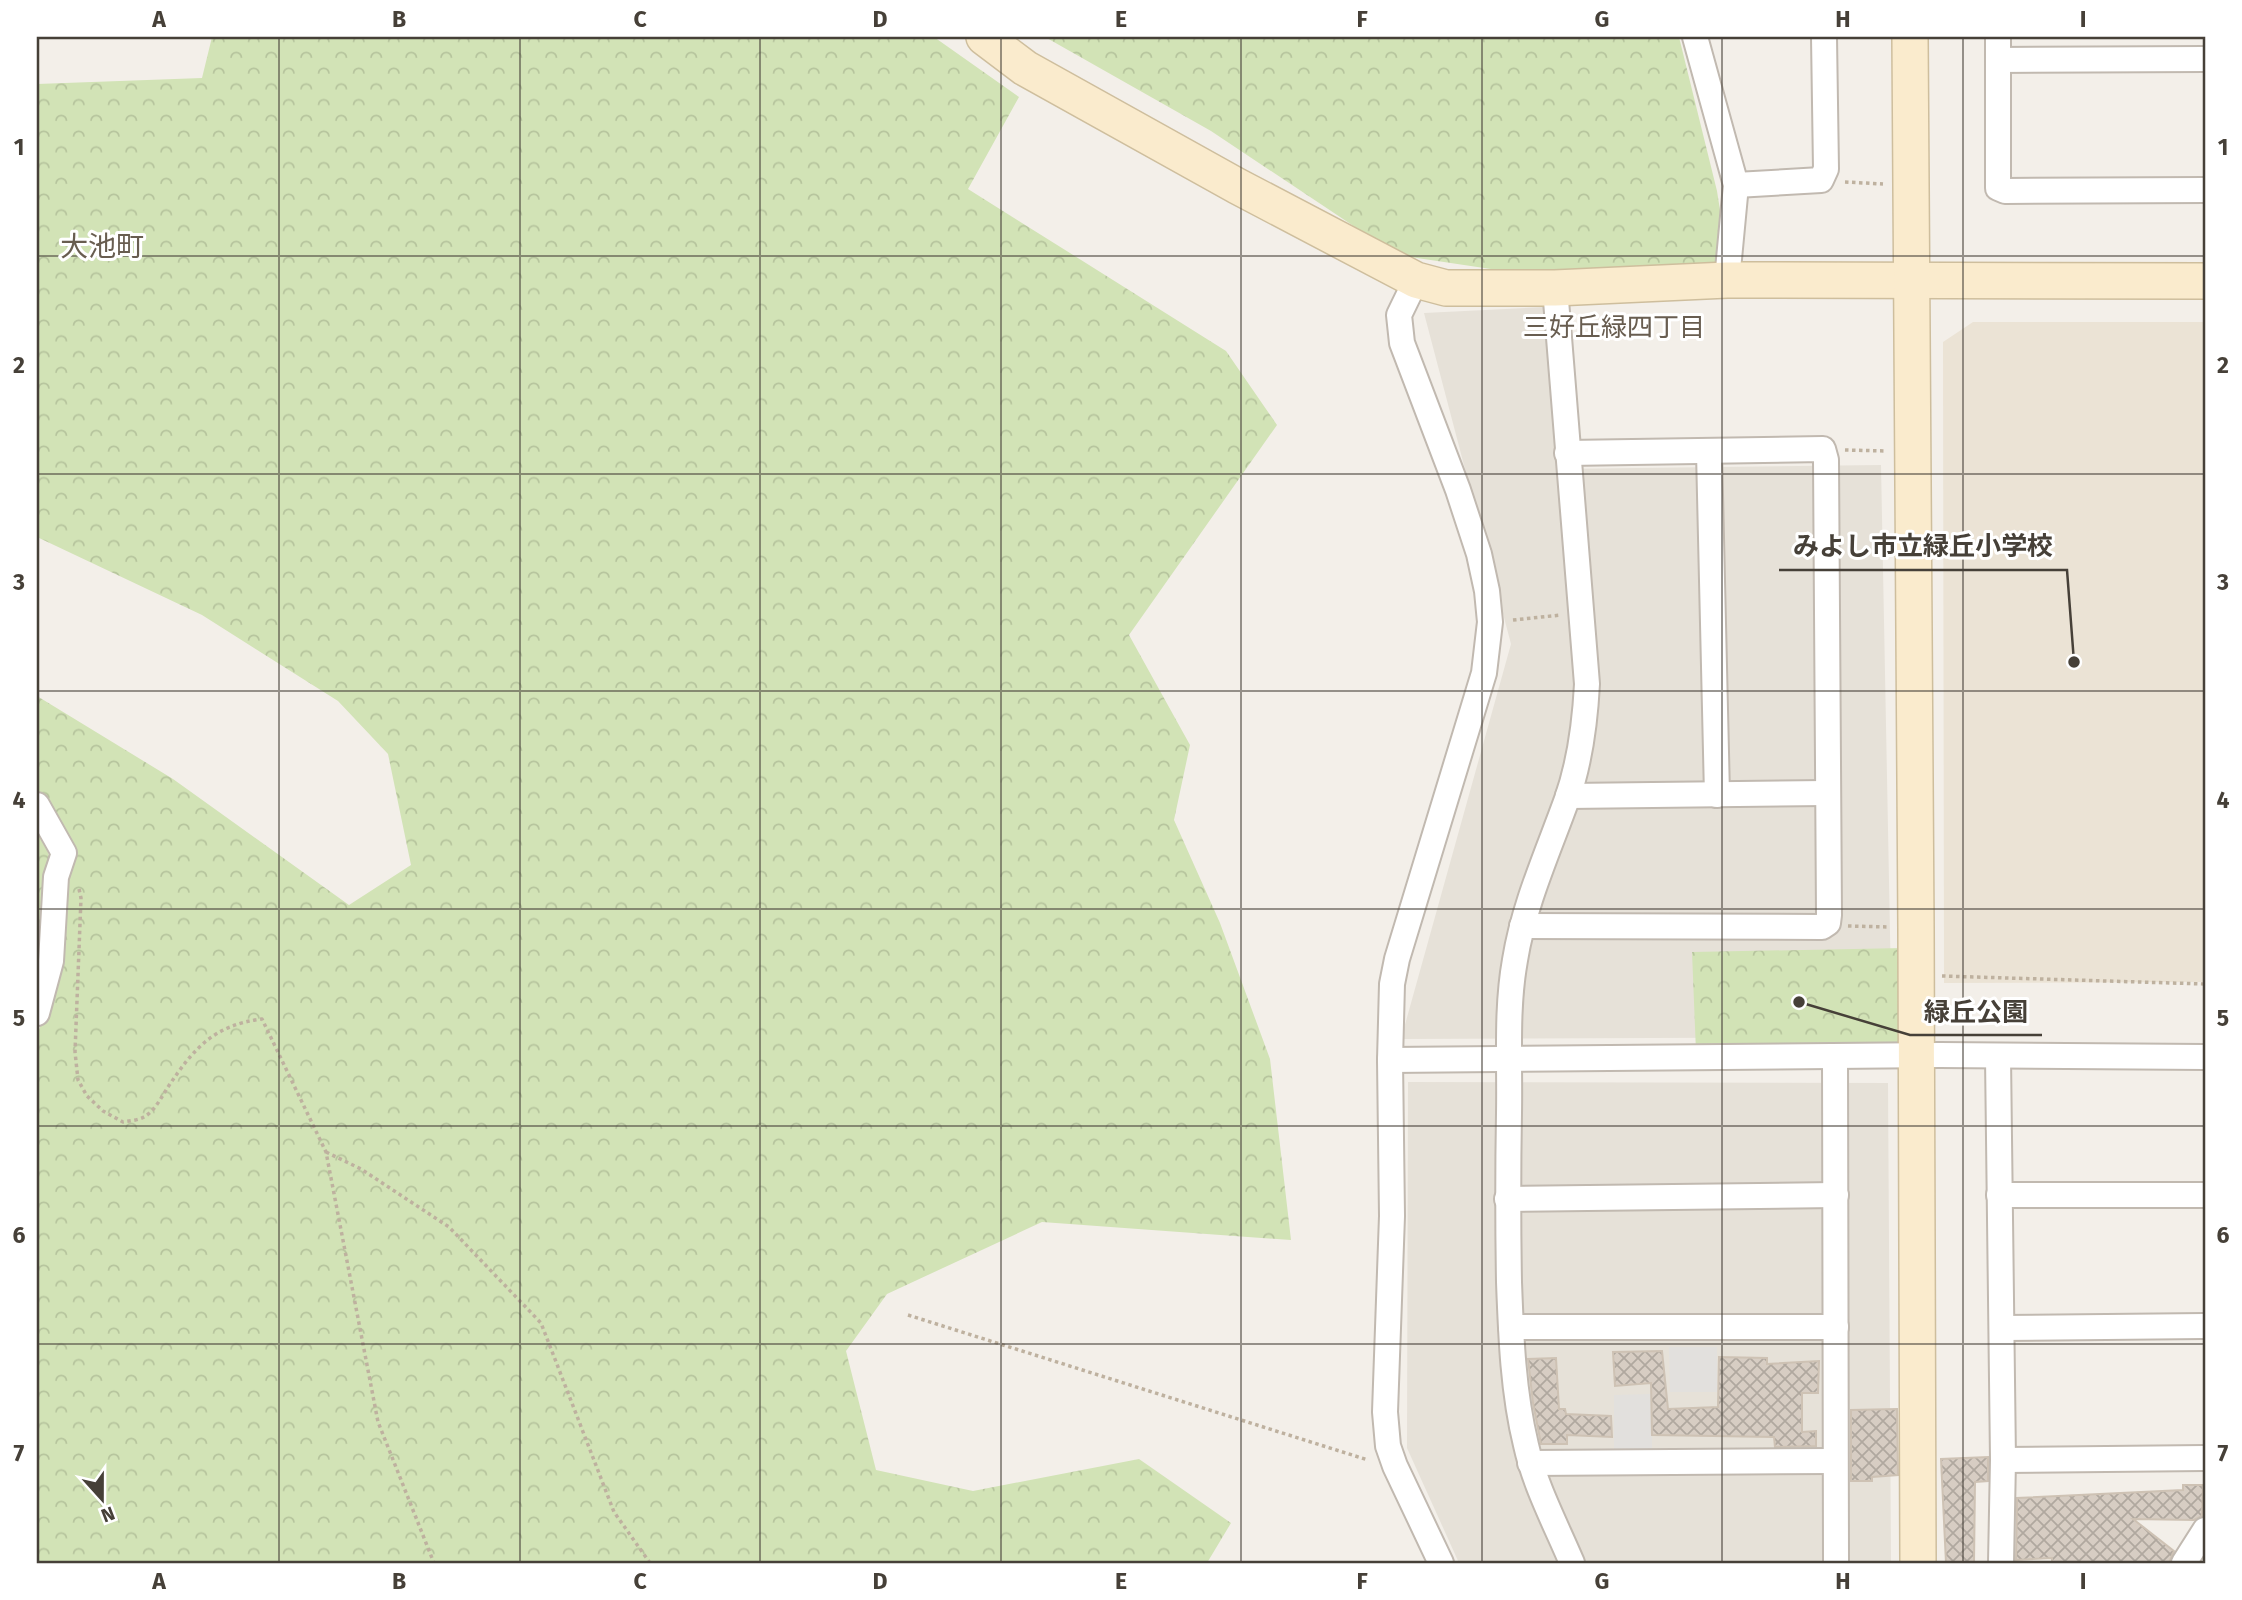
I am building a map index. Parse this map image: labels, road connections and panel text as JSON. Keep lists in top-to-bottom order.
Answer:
{
  "districts": ["大池町", "三好丘緑四丁目"],
  "places": ["みよし市立緑丘小学校", "緑丘公園"],
  "north": "bottom",
  "grid": {
    "columns": [
      "A",
      "B",
      "C",
      "D",
      "E",
      "F",
      "G",
      "H",
      "I"
    ],
    "rows": [
      "1",
      "2",
      "3",
      "4",
      "5",
      "6",
      "7"
    ]
  }
}
